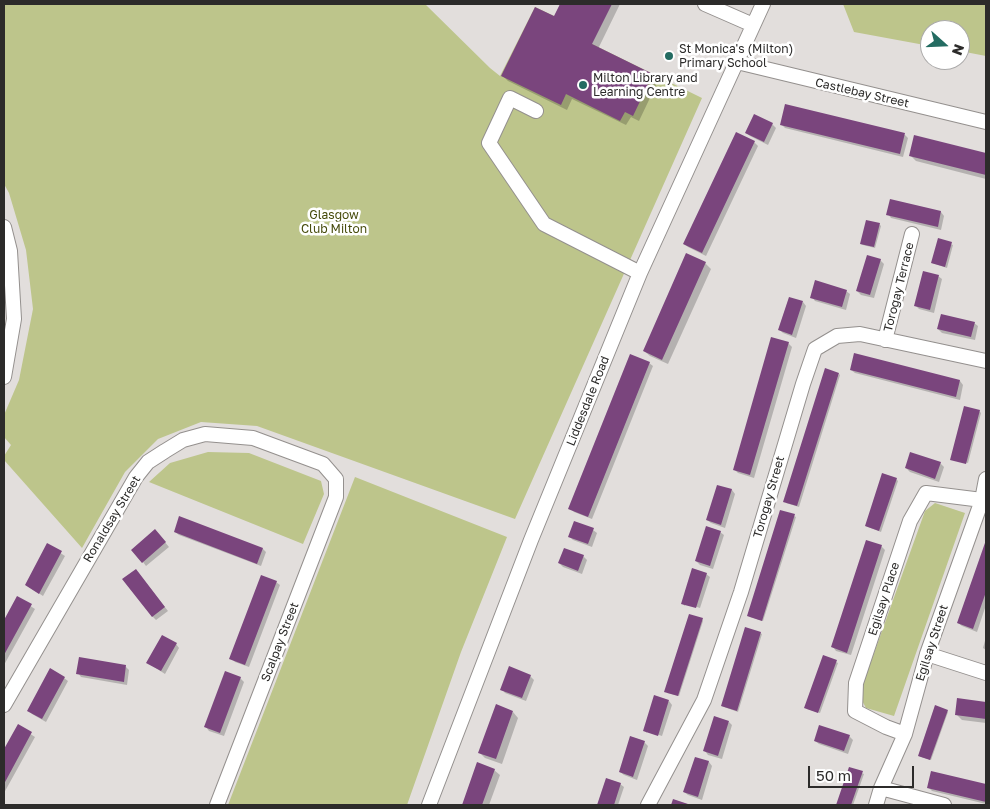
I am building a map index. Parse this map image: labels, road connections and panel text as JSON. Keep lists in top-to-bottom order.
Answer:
{
  "streets": {
    "street": [
      "Castlebay Street",
      "Torogay Terrace",
      "Liddesdale Road",
      "Torogay Street",
      "Ronaldsay Street",
      "Egilsay Place",
      "Scalpay Street",
      "Egilsay Street"
    ]
  },
  "crossings": [
    ["Castlebay Street", "Liddesdale Road"],
    ["Torogay Terrace", "Torogay Street"],
    ["Ronaldsay Street", "Scalpay Street"],
    ["Egilsay Place", "Egilsay Street"]
  ],
  "parks": ["Glasgow Club Milton"],
  "places": ["St Monica's (Milton) Primary School", "Milton Library and Learning Centre"],
  "scale_bar": "50 m",
  "north": "right"
}
